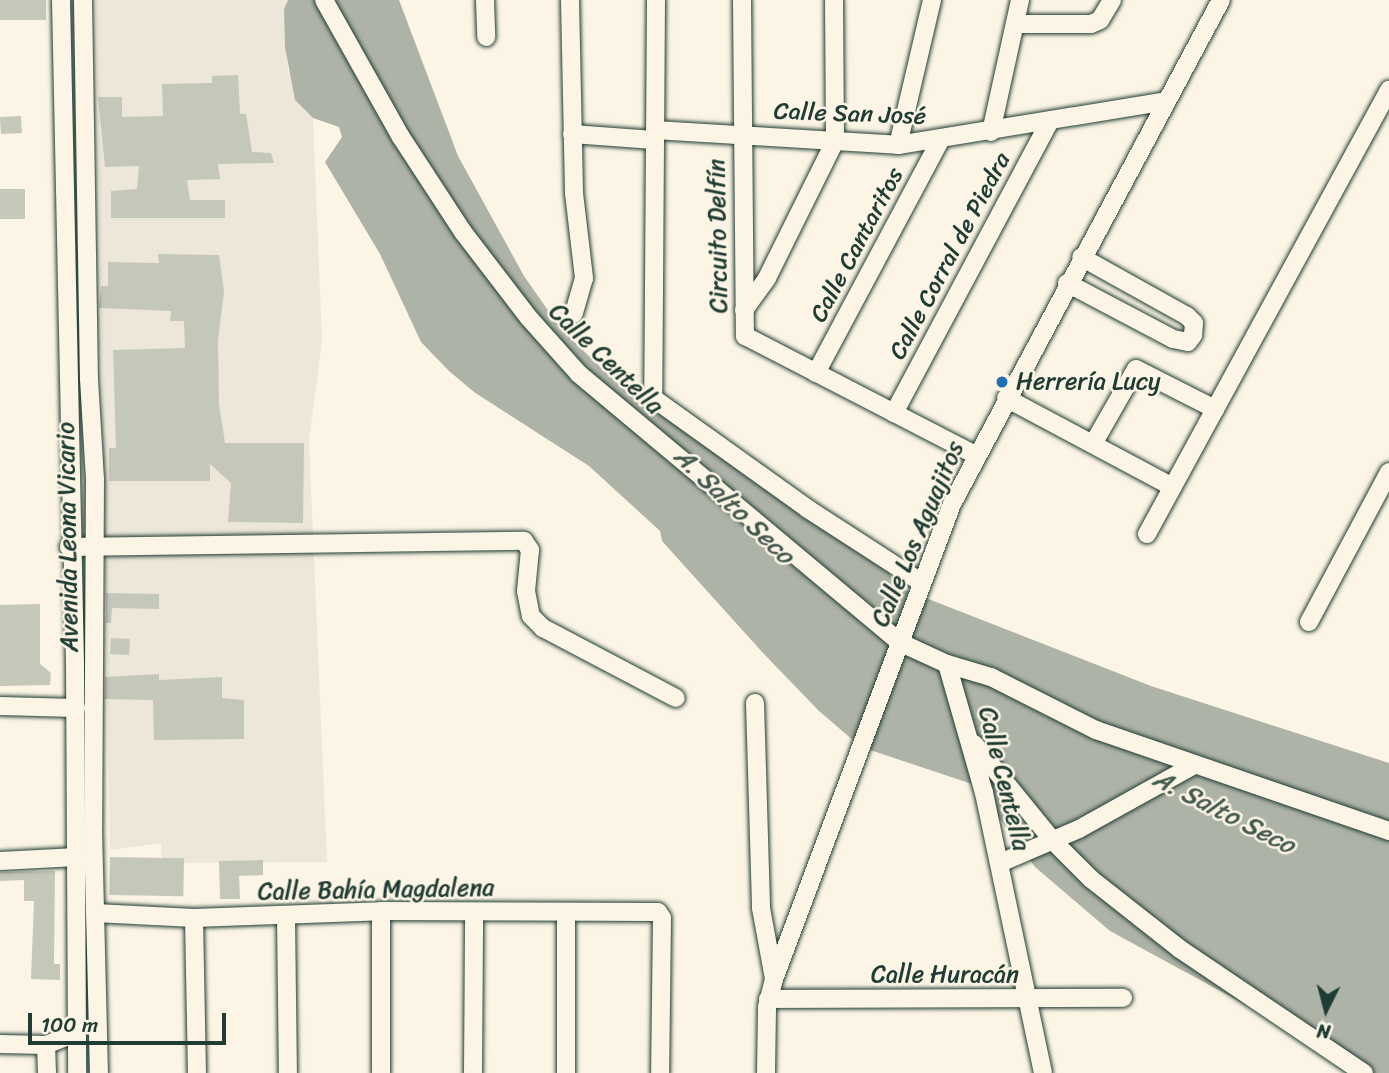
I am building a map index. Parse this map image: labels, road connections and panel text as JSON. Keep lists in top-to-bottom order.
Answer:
{
  "streets": {
    "street": [
      "Calle San José",
      "Circuito Delfín",
      "Calle Cantaritos",
      "Calle Corral de Piedra",
      "Calle Centella",
      "Calle Los Aguajitos",
      "Avenida Leona Vicario",
      "Calle Bahía Magdalena",
      "Calle Huracán"
    ]
  },
  "crossings": [
    ["Calle San José", "Circuito Delfín"],
    ["Calle San José", "Calle Cantaritos"],
    ["Calle San José", "Calle Corral de Piedra"],
    ["Calle San José", "Calle Los Aguajitos"],
    ["Circuito Delfín", "Calle Cantaritos"],
    ["Circuito Delfín", "Calle Corral de Piedra"],
    ["Circuito Delfín", "Calle Los Aguajitos"],
    ["Calle Centella", "Calle Los Aguajitos"],
    ["Calle Centella", "Calle Huracán"],
    ["Calle Los Aguajitos", "Calle Huracán"],
    ["Avenida Leona Vicario", "Calle Bahía Magdalena"]
  ],
  "water": ["A. Salto Seco"],
  "places": ["Herrería Lucy"],
  "scale_bar": "100 m",
  "north": "bottom"
}
